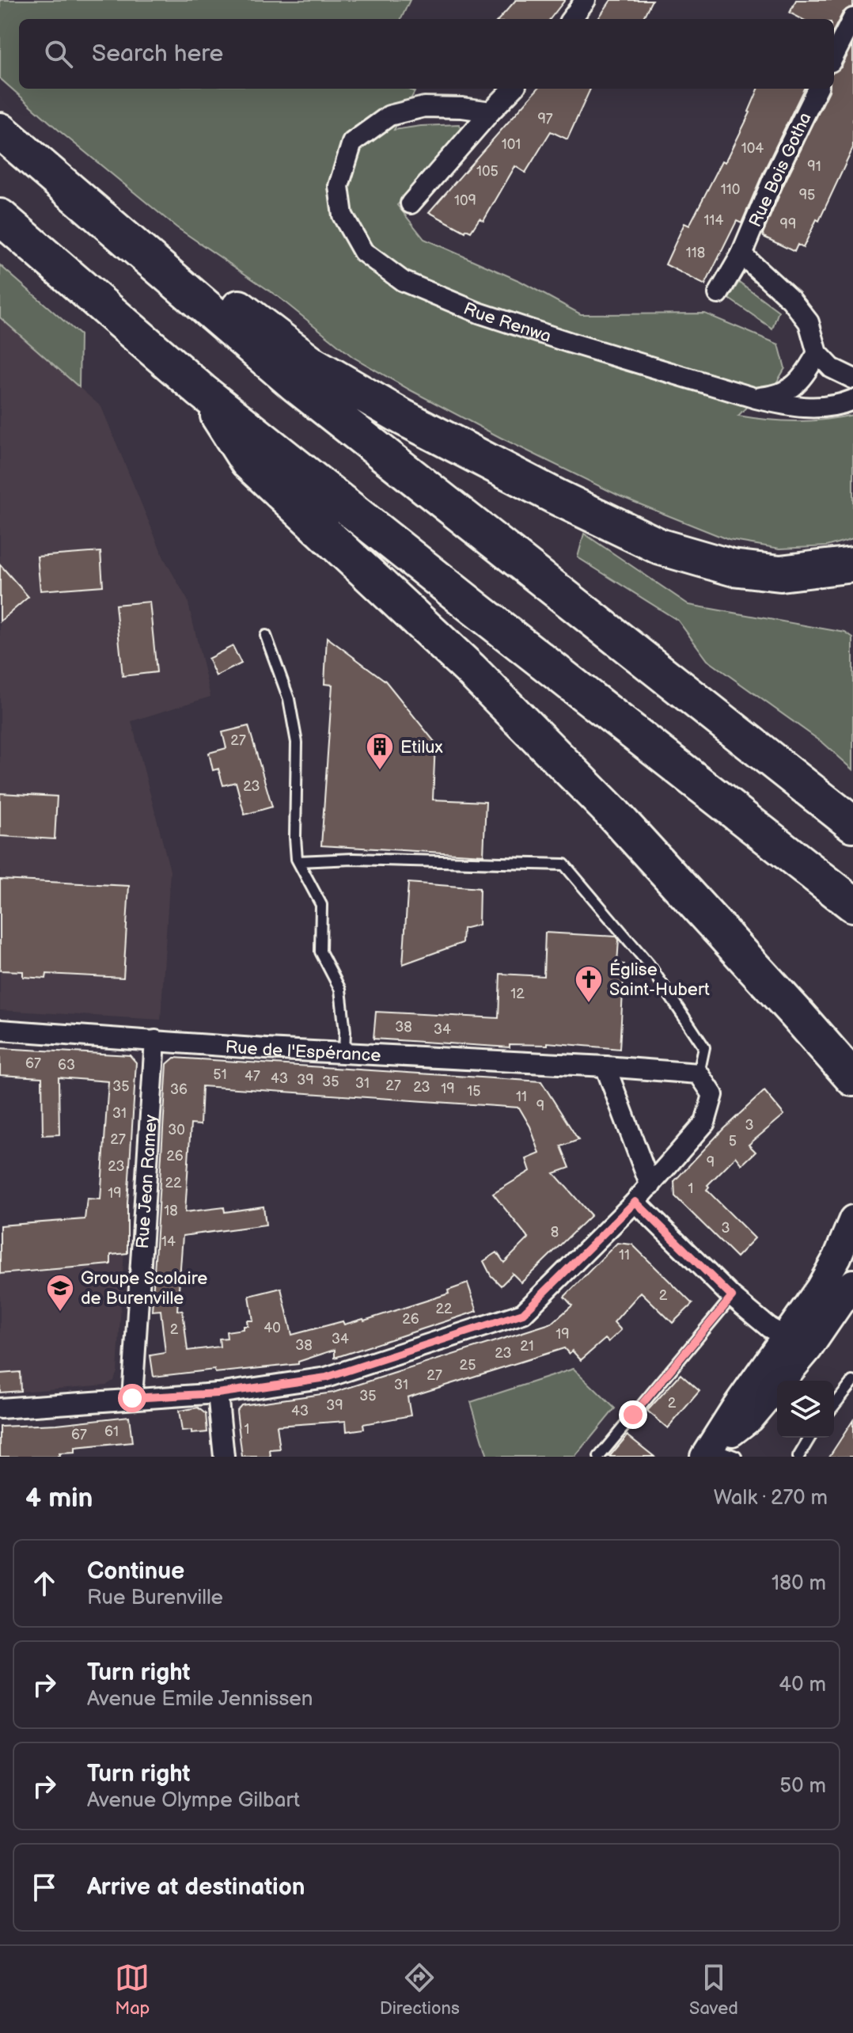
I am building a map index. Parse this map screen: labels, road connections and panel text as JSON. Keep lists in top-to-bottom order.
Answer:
{
  "streets": {
    "street": [
      "Rue Bois Gotha",
      "Rue Renwa",
      "Rue de l'Espérance",
      "Rue Jean Ramey"
    ]
  },
  "crossings": [
    ["Rue de l'Espérance", "Rue Jean Ramey"]
  ],
  "places": {
    "building": ["Etilux"],
    "church": ["Église Saint-Hubert"],
    "school or university": ["Groupe Scolaire de Burenville"]
  },
  "house_numbers": [
    "97",
    "101",
    "104",
    "91",
    "105",
    "110",
    "95",
    "109",
    "114",
    "99",
    "118",
    "27",
    "23",
    "12",
    "38",
    "34",
    "67",
    "63",
    "51",
    "47",
    "43",
    "39",
    "35",
    "31",
    "27",
    "35",
    "23",
    "19",
    "36",
    "15",
    "11",
    "9",
    "31",
    "3",
    "30",
    "27",
    "5",
    "26",
    "9",
    "23",
    "22",
    "1",
    "19",
    "18",
    "3",
    "8",
    "14",
    "11",
    "2",
    "22",
    "26",
    "40",
    "2",
    "19",
    "34",
    "38",
    "21",
    "23",
    "25",
    "27",
    "31",
    "35",
    "2",
    "39",
    "43",
    "1",
    "61",
    "67"
  ],
  "page": {
    "search": "Search here",
    "heading": ["4 min", "Walk · 270 m"],
    "list": [
      ["Continue", "Rue Burenville", "180 m"],
      ["Turn right", "Avenue Emile Jennissen", "40 m"],
      ["Turn right", "Avenue Olympe Gilbart", "50 m"],
      "Arrive at destination"
    ],
    "nav": ["Map", "Directions", "Saved"]
  }
}
